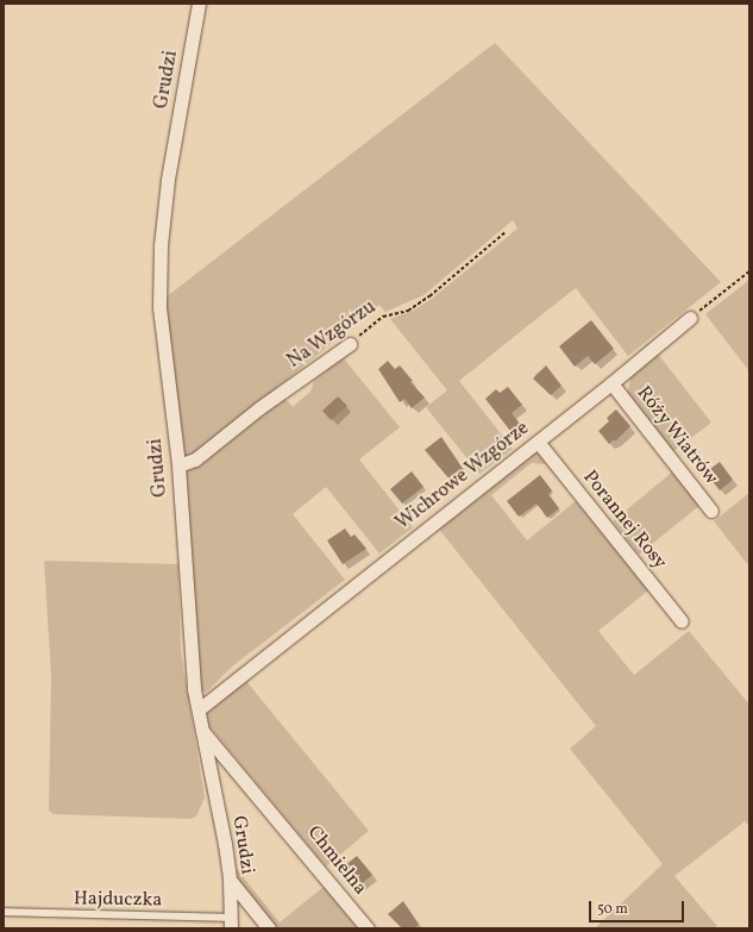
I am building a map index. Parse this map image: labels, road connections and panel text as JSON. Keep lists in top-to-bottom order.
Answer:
{
  "streets": {
    "street": [
      "Grudzi",
      "Na Wzgórzu",
      "Róży Wiatrów",
      "Wichrowe Wzgórze",
      "Porannej Rosy",
      "Chmielna"
    ],
    "lane": ["Hajduczka"]
  },
  "crossings": [
    ["Grudzi", "Na Wzgórzu"],
    ["Grudzi", "Wichrowe Wzgórze"],
    ["Grudzi", "Chmielna"],
    ["Grudzi", "Hajduczka"],
    ["Róży Wiatrów", "Wichrowe Wzgórze"],
    ["Wichrowe Wzgórze", "Porannej Rosy"]
  ],
  "scale_bar": "50 m"
}
